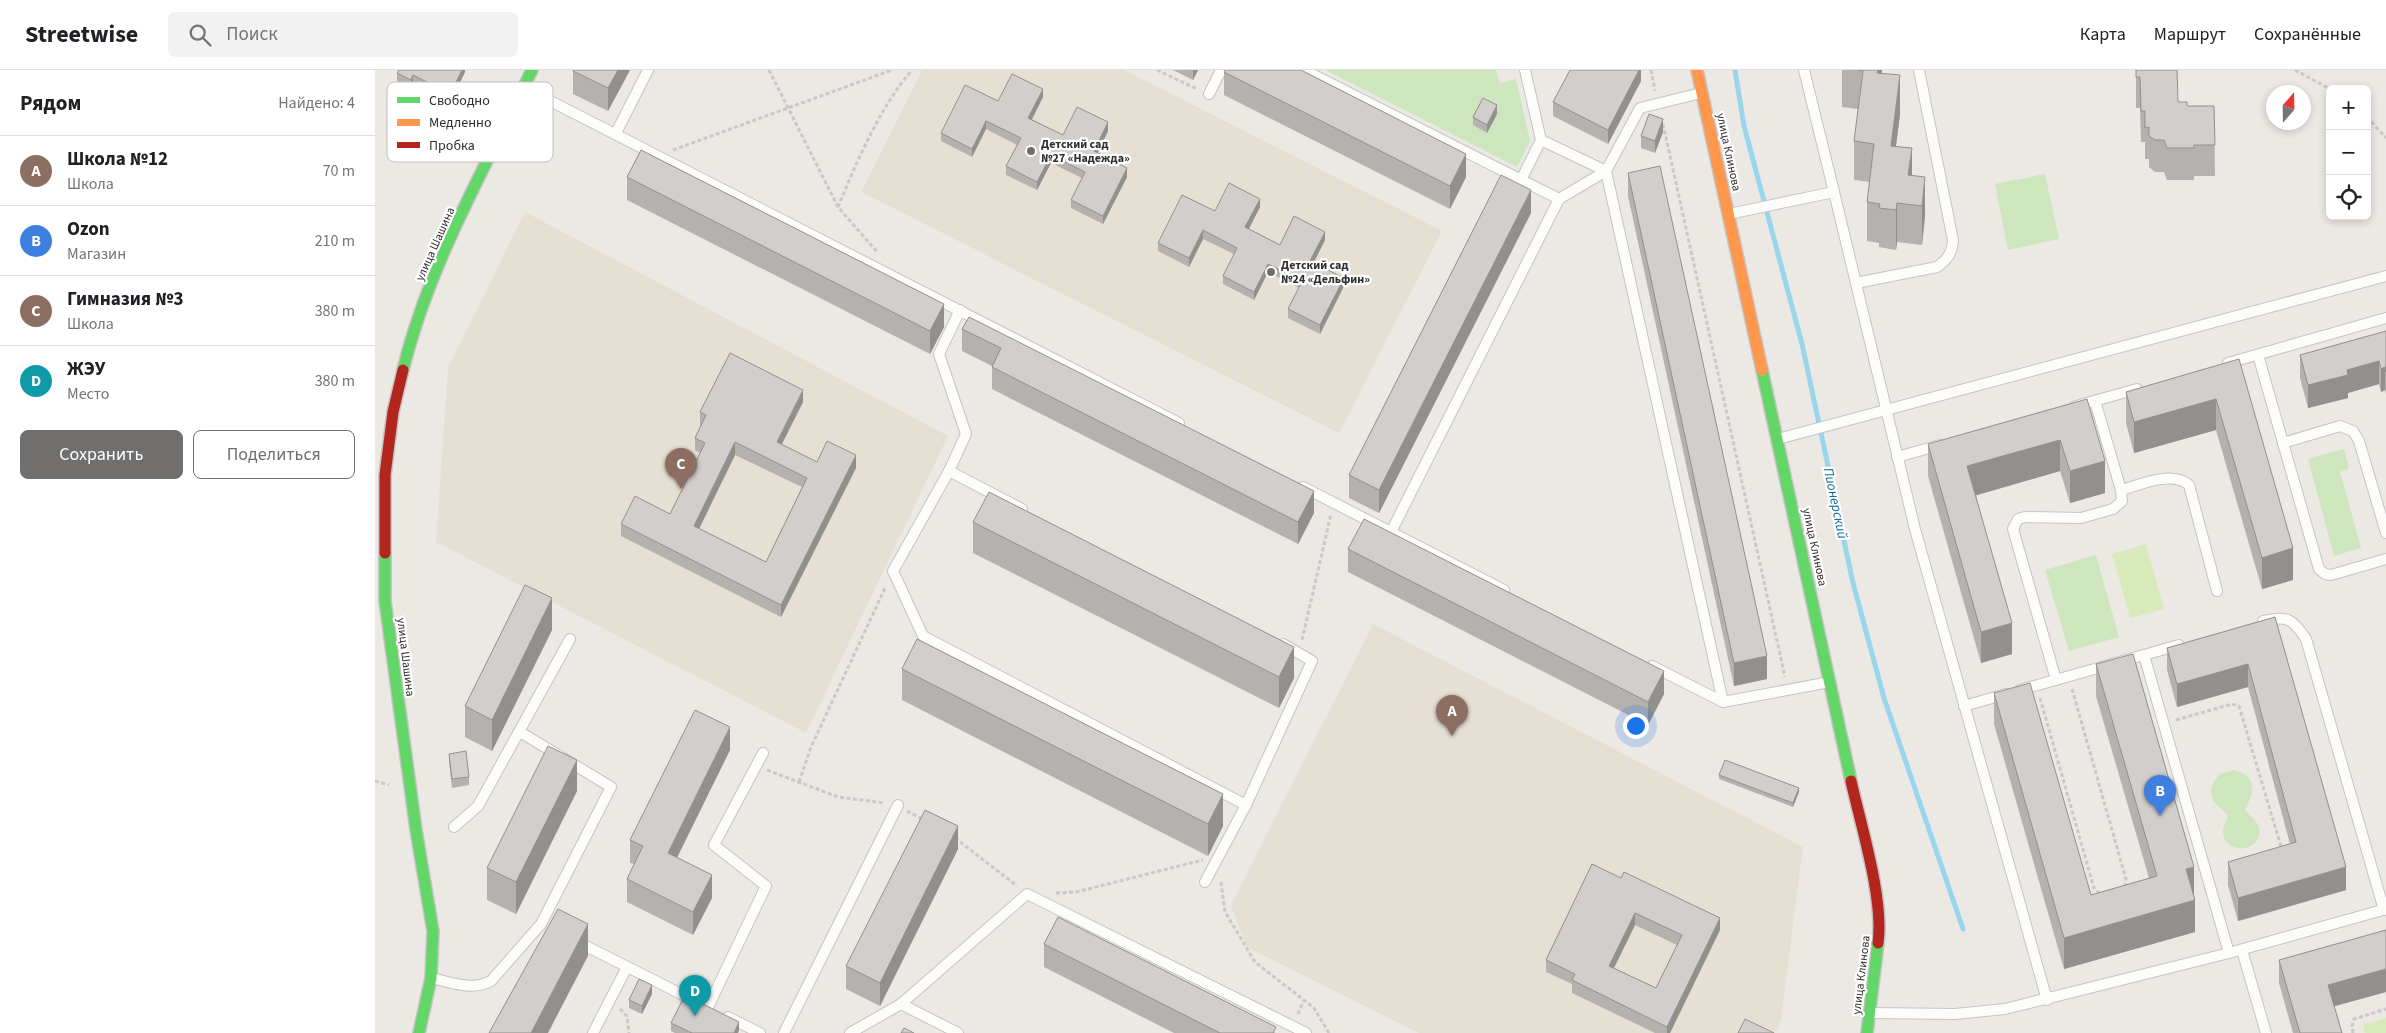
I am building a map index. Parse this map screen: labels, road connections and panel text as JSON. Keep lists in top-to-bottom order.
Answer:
{
  "streets": {
    "street": ["улица Клинова", "улица Шашина"]
  },
  "water": ["Пионерский"],
  "places": ["Детский сад №27 «Надежда»", "Детский сад №24 «Дельфин»"],
  "legend": ["Свободно", "Медленно", "Пробка"],
  "north": "top",
  "page": {
    "header": "Streetwise",
    "search": "Поиск",
    "nav": ["Карта", "Маршрут", "Сохранённые"],
    "heading": ["Рядом", "Найдено: 4"],
    "map_buttons": ["+", "−"],
    "list": [
      {
        "mark": "A",
        "name": "Школа №12",
        "note": "Школа",
        "value": "70 m"
      },
      {
        "mark": "B",
        "name": "Ozon",
        "note": "Магазин",
        "value": "210 m"
      },
      {
        "mark": "C",
        "name": "Гимназия №3",
        "note": "Школа",
        "value": "380 m"
      },
      {
        "mark": "D",
        "name": "ЖЭУ",
        "note": "Место",
        "value": "380 m"
      }
    ],
    "buttons": ["Сохранить", "Поделиться"],
    "pins": [
      "C",
      "A",
      "B",
      "D"
    ]
  }
}
